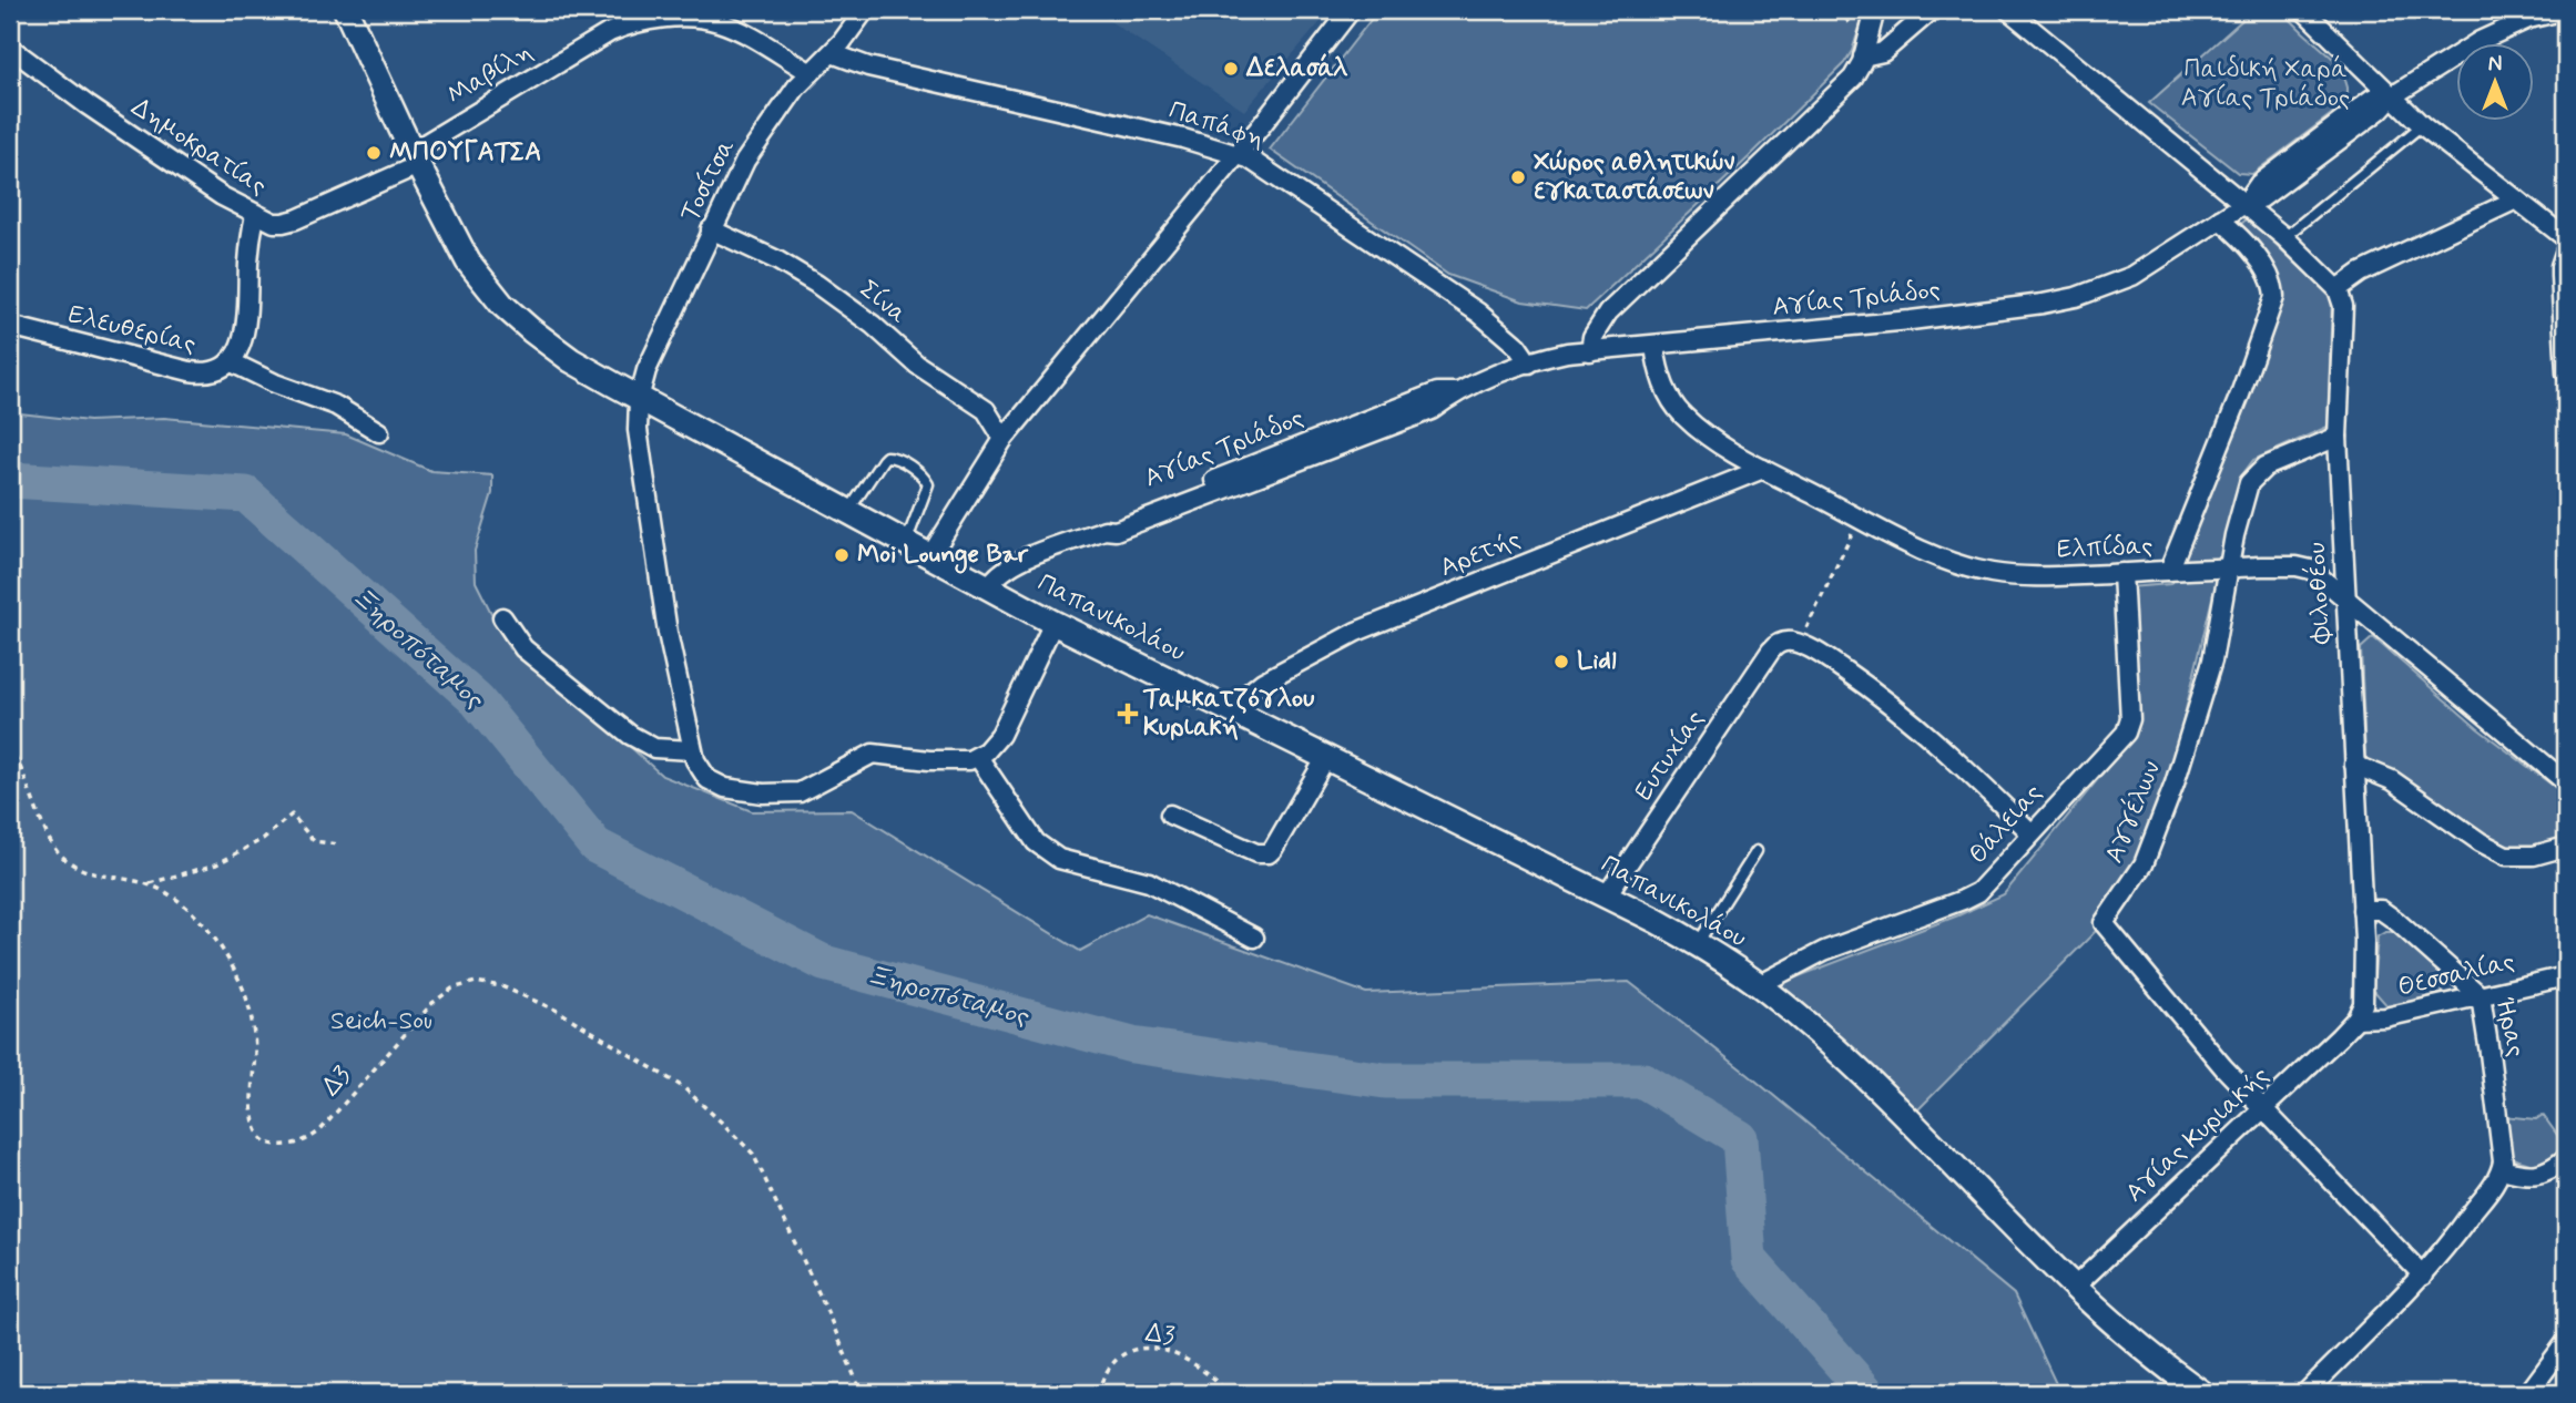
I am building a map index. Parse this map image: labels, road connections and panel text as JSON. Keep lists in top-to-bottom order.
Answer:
{
  "streets": {
    "main road": ["Παπανικολάου"],
    "street": [
      "Μαβίλη",
      "Παπάφη",
      "Δημοκρατίας",
      "Τοσίτσα",
      "Αγίας Τριάδος",
      "Σίνα",
      "Ελευθερίας",
      "Ελπίδας",
      "Αρετής",
      "Φιλοθέου",
      "Ευτυχίας",
      "Αγγέλων",
      "Θάλειας",
      "Θεσσαλίας",
      "Ήρας",
      "Αγίας Κυριακής"
    ],
    "path": ["Δ3"]
  },
  "crossings": [
    ["Μαβίλη", "Δημοκρατίας"],
    ["Μαβίλη", "Τοσίτσα"],
    ["Μαβίλη", "Παπανικολάου"],
    ["Παπάφη", "Τοσίτσα"],
    ["Παπάφη", "Αγίας Τριάδος"],
    ["Δημοκρατίας", "Ελευθερίας"],
    ["Δημοκρατίας", "Παπανικολάου"],
    ["Τοσίτσα", "Σίνα"],
    ["Τοσίτσα", "Παπανικολάου"],
    ["Αγίας Τριάδος", "Ελπίδας"],
    ["Αγίας Τριάδος", "Παπανικολάου"],
    ["Ελπίδας", "Αρετής"],
    ["Ελπίδας", "Φιλοθέου"],
    ["Ελπίδας", "Αγγέλων"],
    ["Ελπίδας", "Θάλειας"],
    ["Αρετής", "Παπανικολάου"],
    ["Φιλοθέου", "Αγγέλων"],
    ["Φιλοθέου", "Θεσσαλίας"],
    ["Φιλοθέου", "Ήρας"],
    ["Φιλοθέου", "Αγίας Κυριακής"],
    ["Παπανικολάου", "Ευτυχίας"],
    ["Παπανικολάου", "Θάλειας"],
    ["Παπανικολάου", "Αγίας Κυριακής"],
    ["Αγγέλων", "Αγίας Κυριακής"],
    ["Θεσσαλίας", "Ήρας"],
    ["Θεσσαλίας", "Αγίας Κυριακής"]
  ],
  "water": ["Ξηροπόταμος"],
  "parks": ["Παιδική Χαρά Αγίας Τριάδος", "Seich-Sou"],
  "places": {
    "other": [
      "Δελασάλ",
      "ΜΠΟΥΓΑΤΣΑ",
      "Χώρος αθλητικών εγκαταστάσεων",
      "Moi Lounge Bar",
      "Lidl"
    ],
    "health": ["Ταμκατζόγλου Κυριακή"]
  },
  "north": "top"
}
